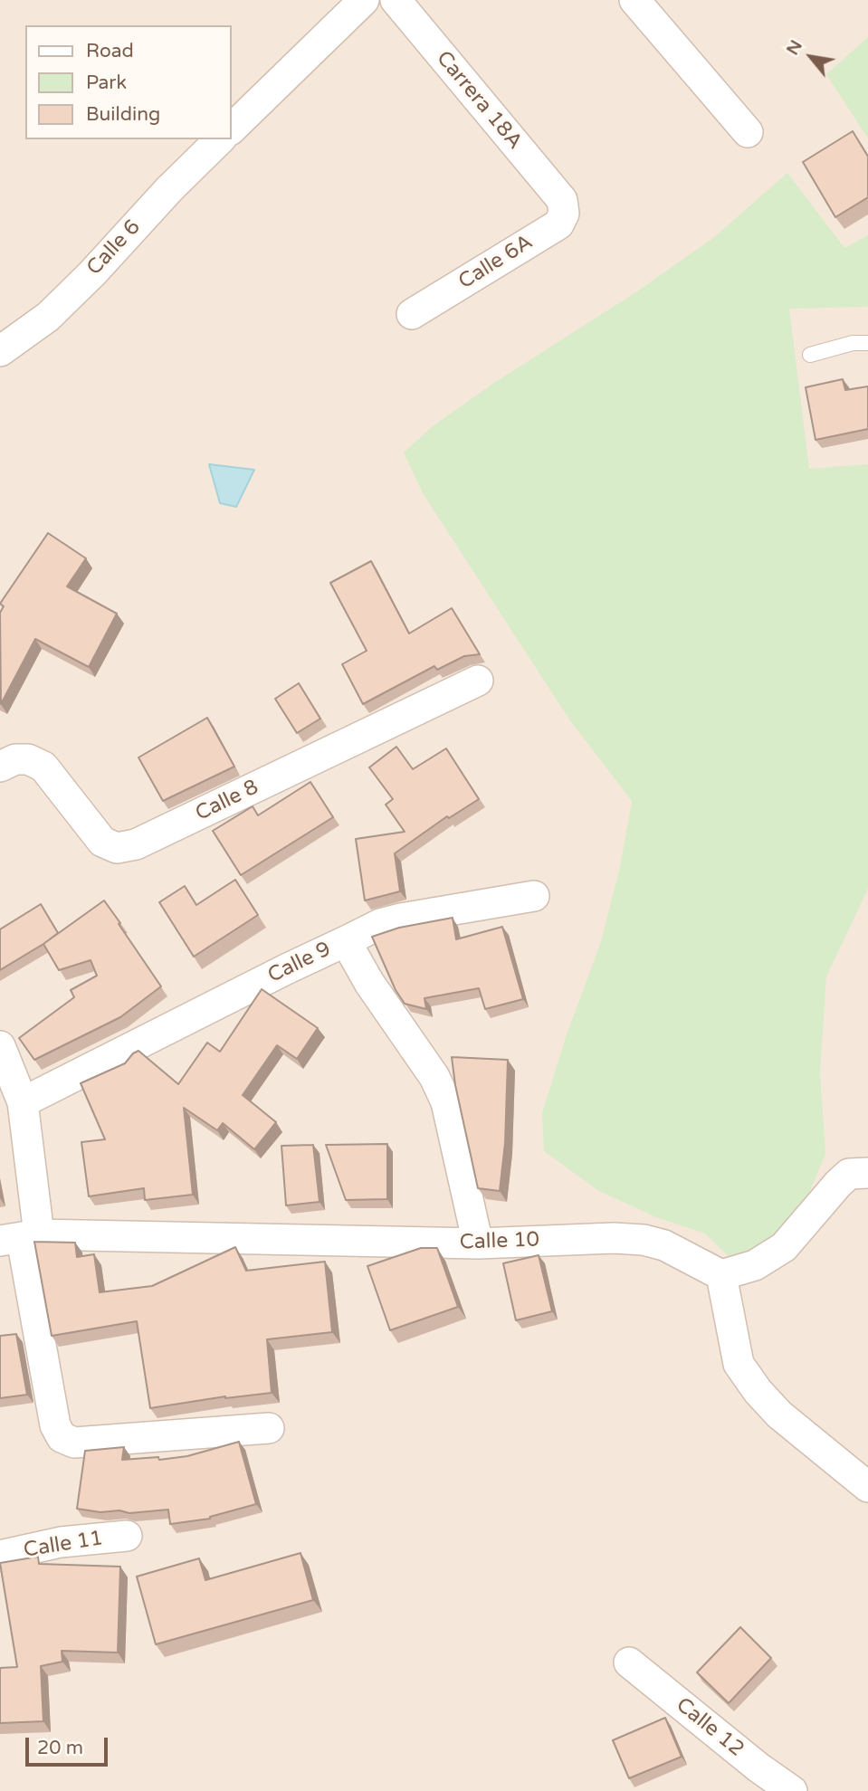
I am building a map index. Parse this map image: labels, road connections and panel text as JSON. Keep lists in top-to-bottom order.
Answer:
{
  "streets": {
    "street": [
      "Carrera 18A",
      "Calle 6",
      "Calle 6A",
      "Calle 8",
      "Calle 9",
      "Calle 10",
      "Calle 11",
      "Calle 12"
    ]
  },
  "crossings": [
    ["Carrera 18A", "Calle 6A"],
    ["Calle 9", "Calle 10"]
  ],
  "legend": ["Road", "Park", "Building"],
  "scale_bar": "20 m",
  "north": "top left"
}
